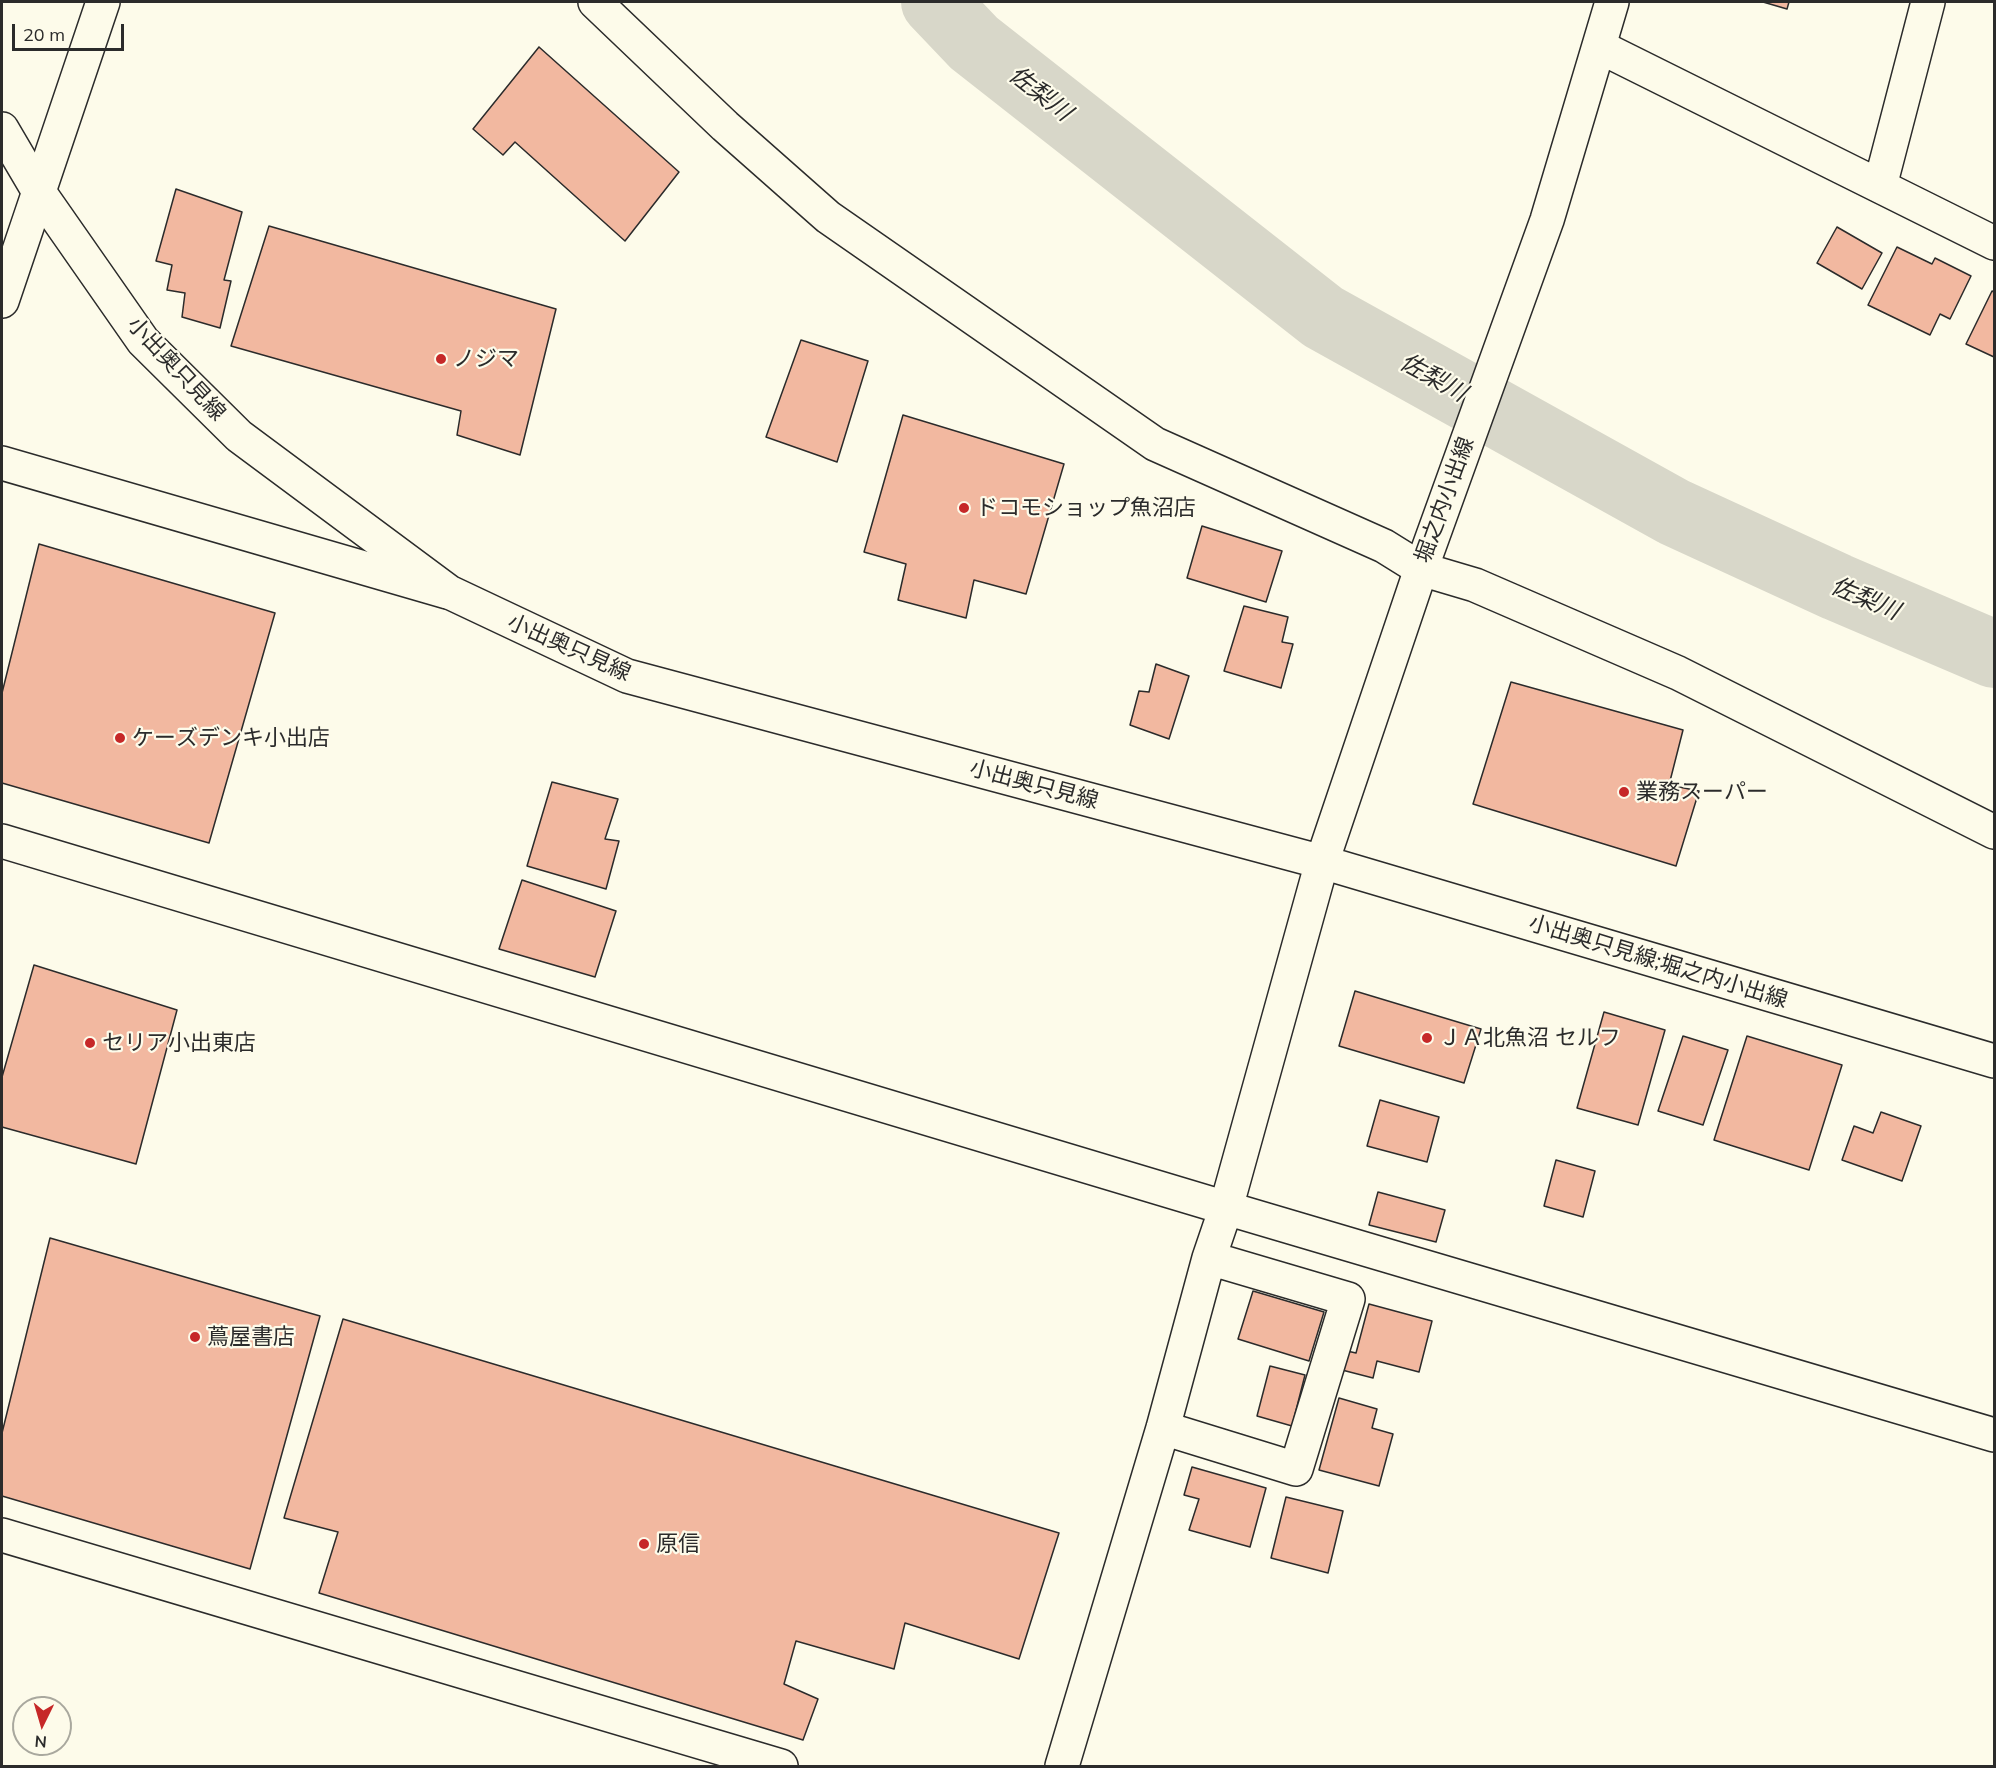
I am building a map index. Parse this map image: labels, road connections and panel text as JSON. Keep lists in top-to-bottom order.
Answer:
{
  "streets": {
    "street": ["小出奥只見線", "堀之内小出線", "小出奥只見線;堀之内小出線"]
  },
  "crossings": [
    ["小出奥只見線", "堀之内小出線"],
    ["小出奥只見線", "小出奥只見線;堀之内小出線"],
    ["堀之内小出線", "小出奥只見線;堀之内小出線"]
  ],
  "water": ["佐梨川"],
  "places": [
    "ノジマ",
    "ドコモショップ魚沼店",
    "ケーズデンキ小出店",
    "業務スーパー",
    "ＪＡ北魚沼 セルフ",
    "セリア小出東店",
    "蔦屋書店",
    "原信"
  ],
  "scale_bar": "20 m",
  "north": "bottom"
}
